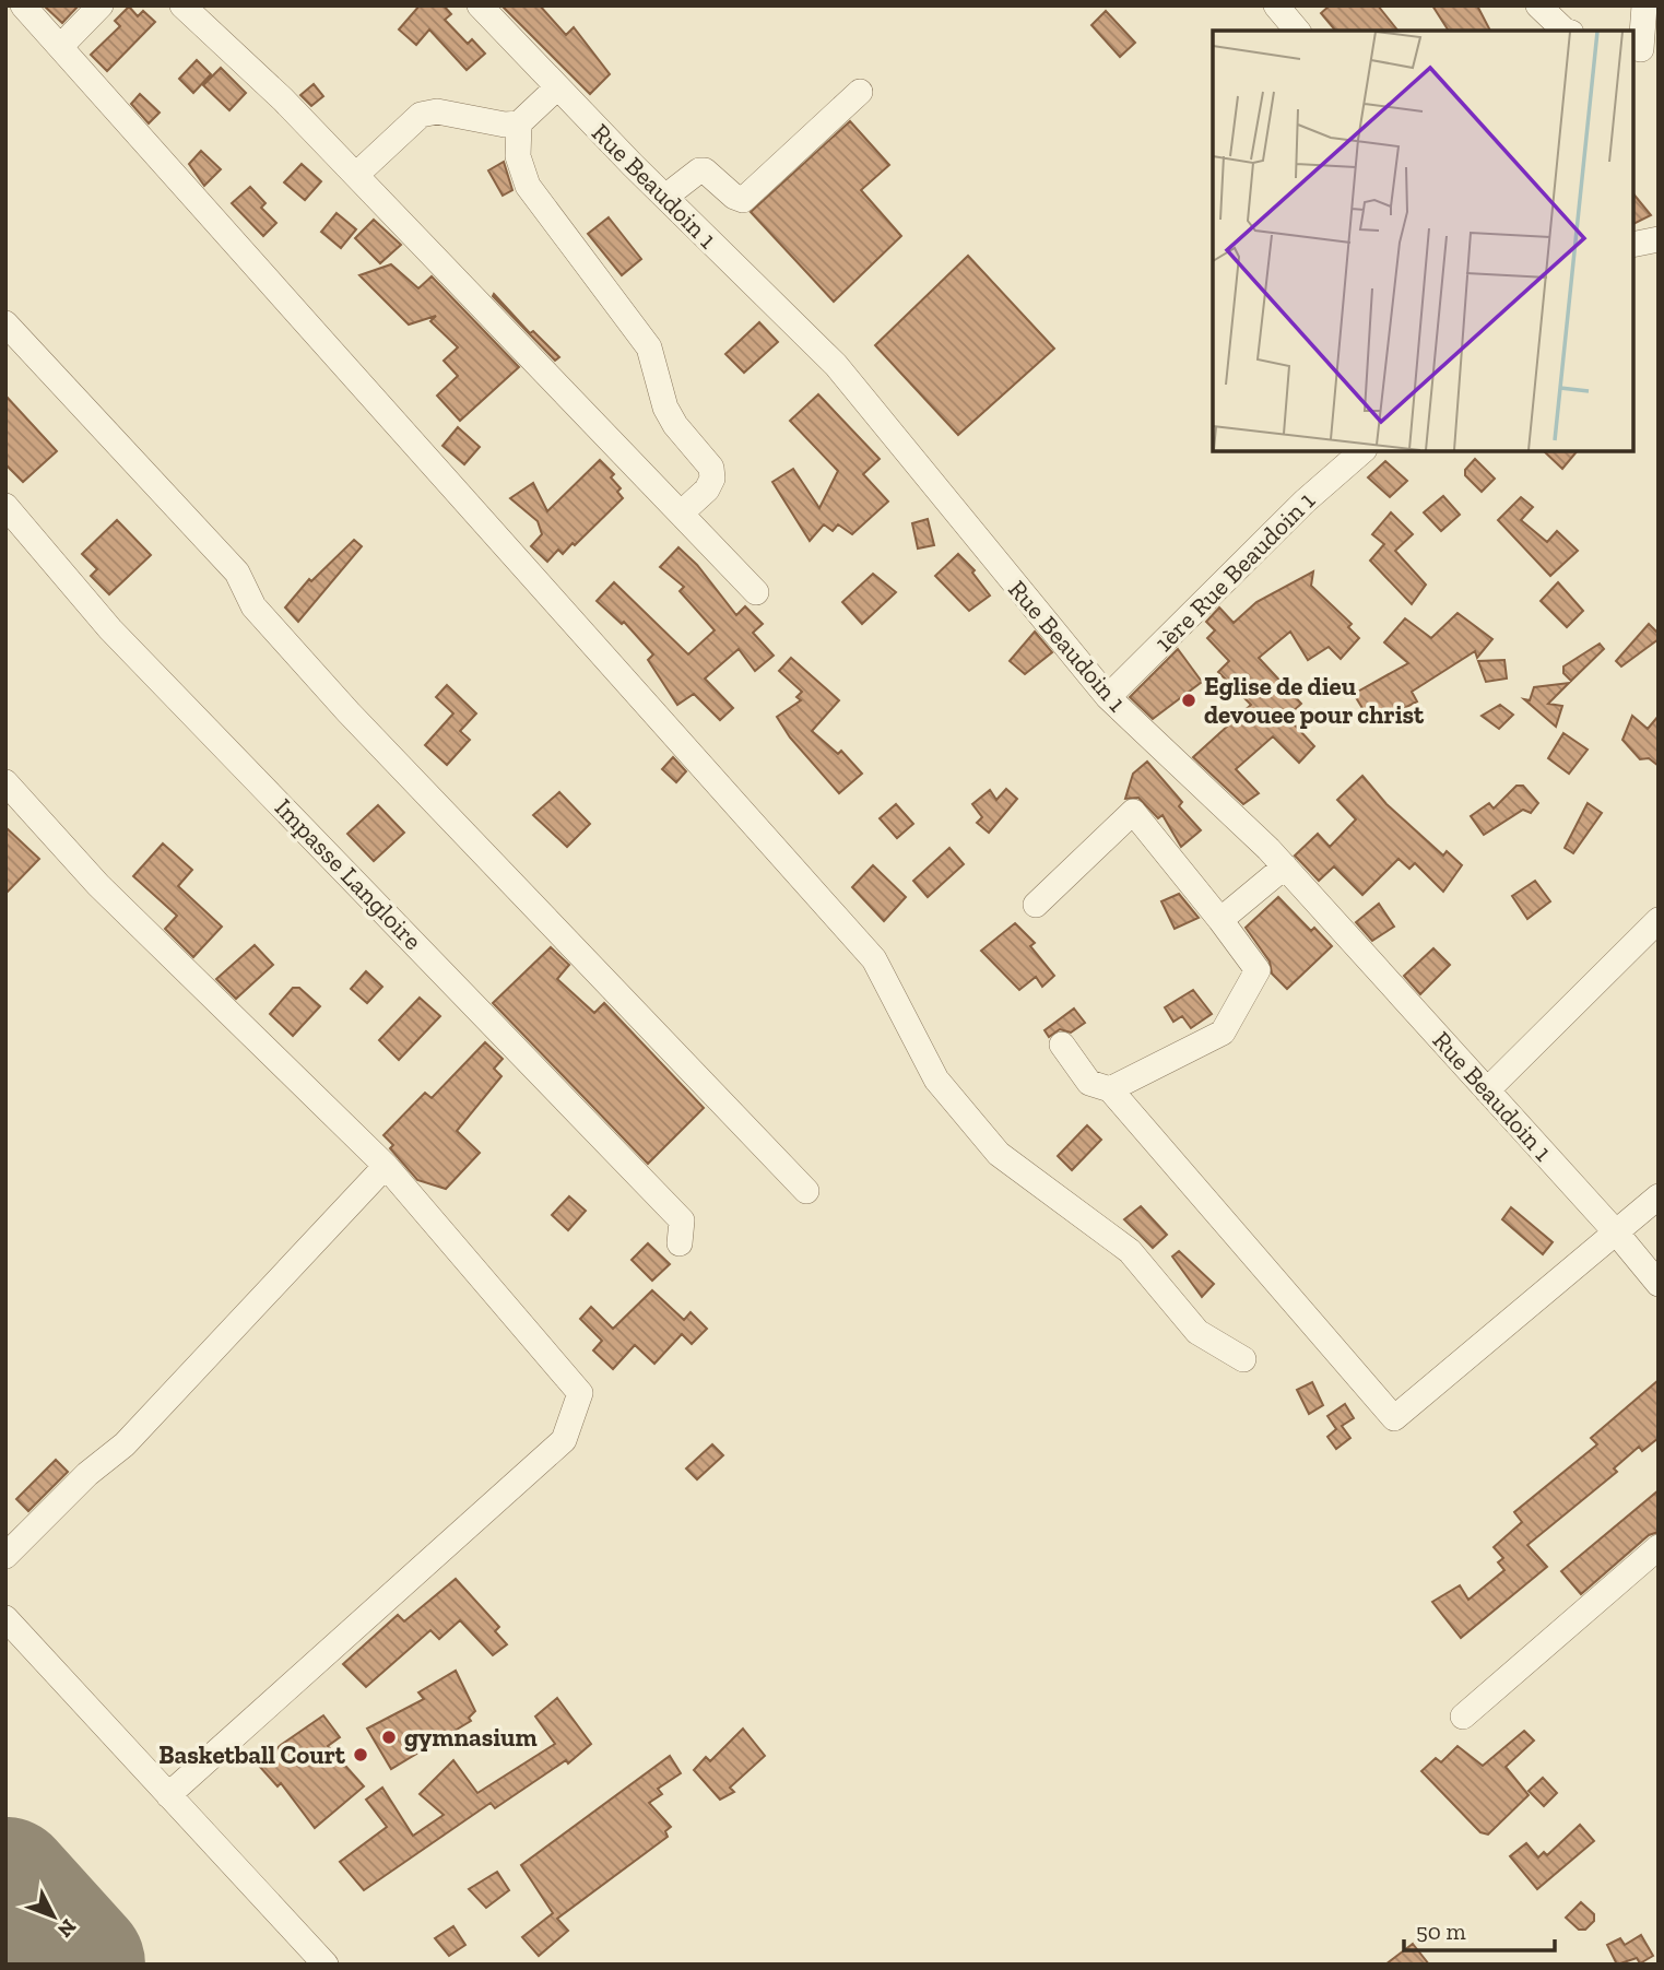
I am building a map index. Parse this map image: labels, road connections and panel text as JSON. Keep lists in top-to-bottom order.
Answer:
{
  "streets": {
    "street": ["Rue Beaudoin 1", "1ère Rue Beaudoin 1", "Impasse Langloire"]
  },
  "crossings": [
    ["Rue Beaudoin 1", "1ère Rue Beaudoin 1"]
  ],
  "places": ["Eglise de dieu devouee pour christ", "gymnasium", "Basketball Court"],
  "scale_bar": "50 m",
  "north": "bottom right"
}
